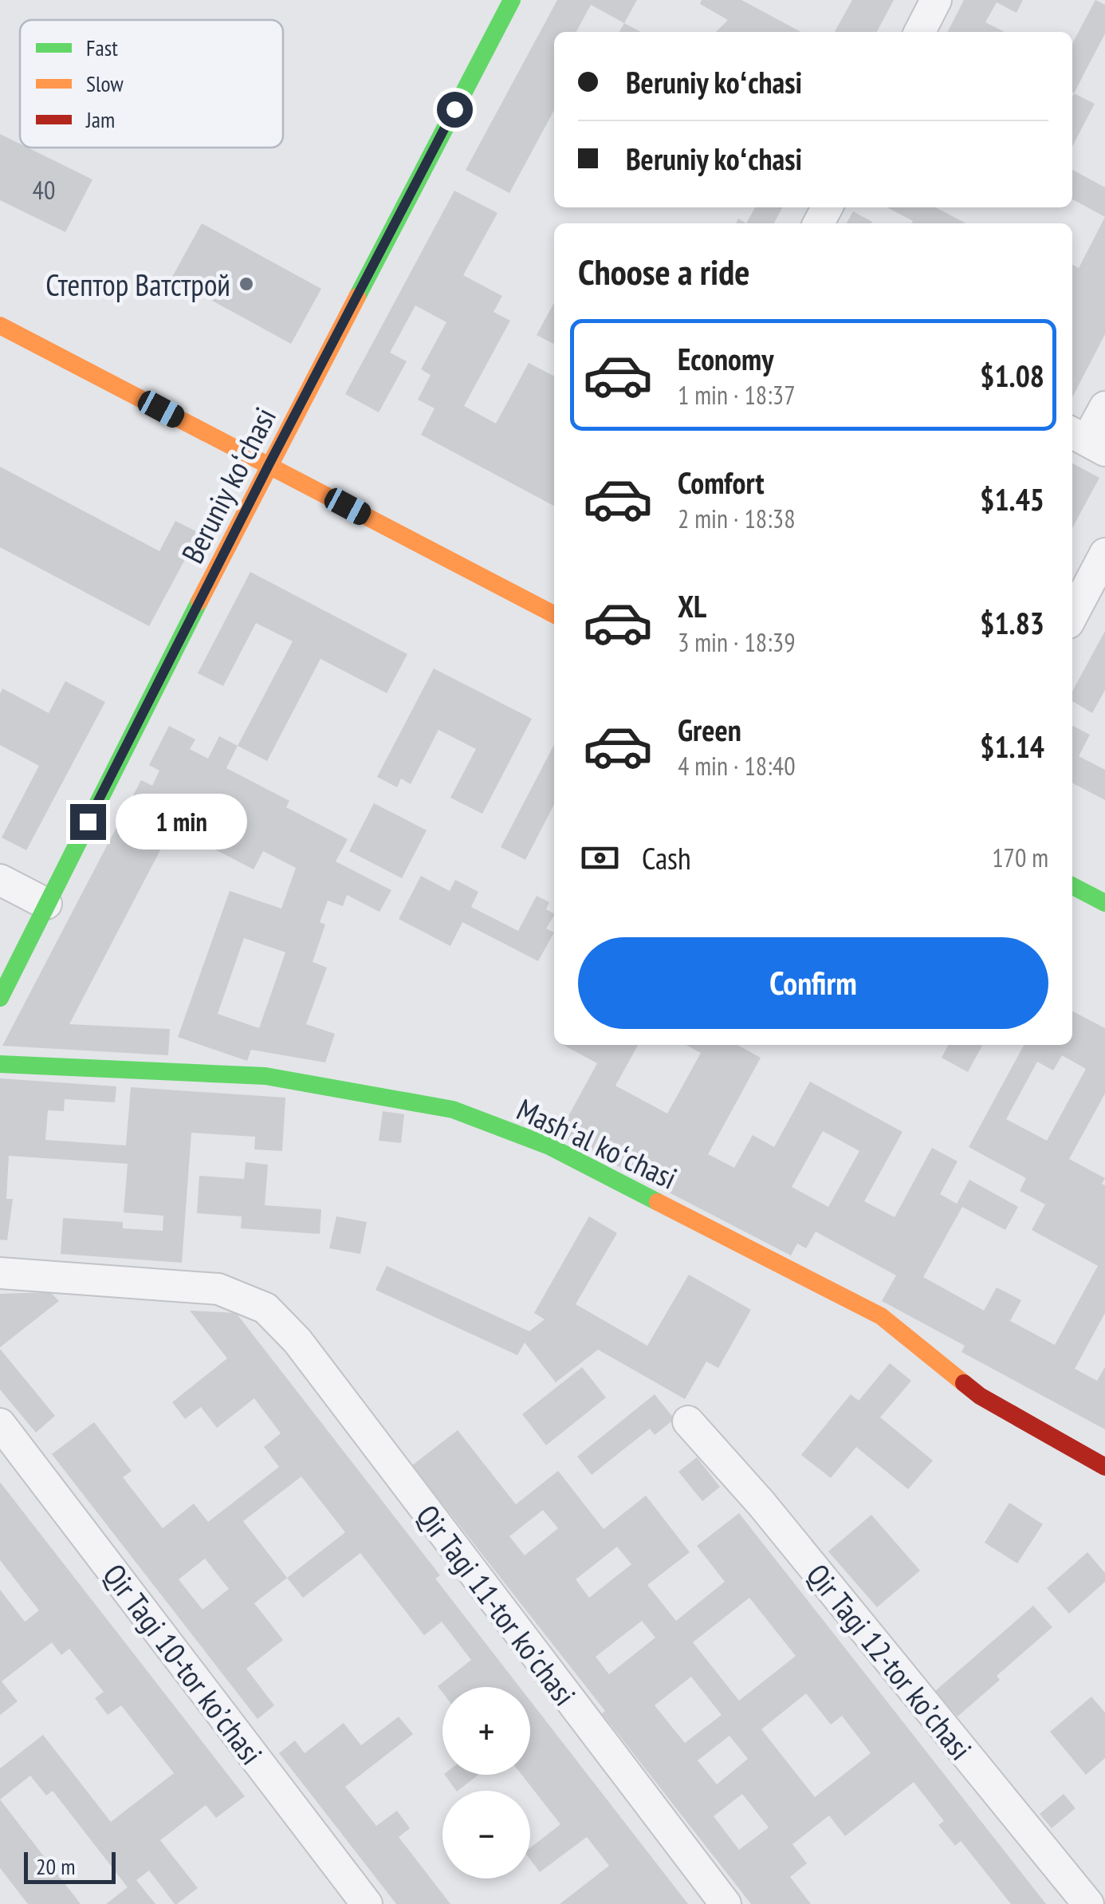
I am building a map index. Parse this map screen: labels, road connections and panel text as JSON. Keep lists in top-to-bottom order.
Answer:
{
  "streets": {
    "street": [
      "Beruniy koʻchasi",
      "Mashʻal koʻchasi",
      "Qir Tagi 11-tor koʼchasi",
      "Qir Tagi 12-tor koʼchasi",
      "Qir Tagi 10-tor koʼchasi"
    ]
  },
  "places": ["Стептор Ватстрой"],
  "house_numbers": ["40"],
  "legend": ["Fast", "Slow", "Jam"],
  "scale_bar": "20 m",
  "page": {
    "banner": ["Beruniy koʻchasi", "Beruniy koʻchasi"],
    "heading": "Choose a ride",
    "list": [
      {
        "name": "Economy",
        "note": "1 min · 18:37",
        "value": "$1.08"
      },
      {
        "name": "Comfort",
        "note": "2 min · 18:38",
        "value": "$1.45"
      },
      {
        "name": "XL",
        "note": "3 min · 18:39",
        "value": "$1.83"
      },
      {
        "name": "Green",
        "note": "4 min · 18:40",
        "value": "$1.14"
      }
    ],
    "bubble": "1 min",
    "pay": ["Cash", "170 m"],
    "buttons": "Confirm",
    "map_buttons": ["+", "−"],
    "scale": "20 m"
  }
}
